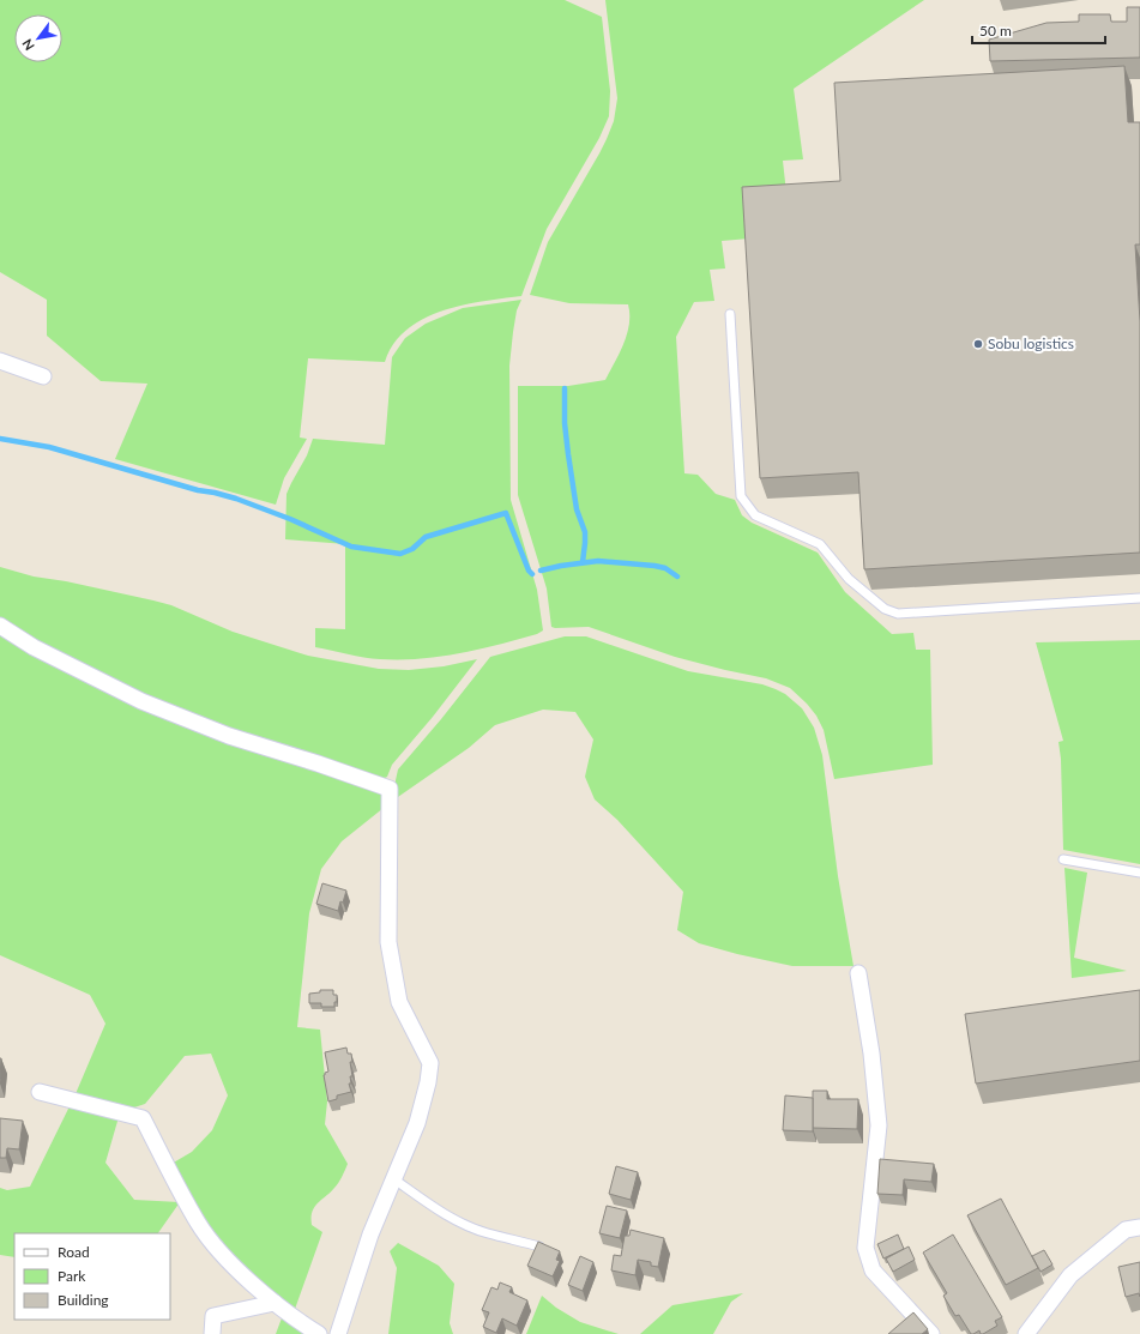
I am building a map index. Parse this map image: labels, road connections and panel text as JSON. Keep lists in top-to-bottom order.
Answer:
{
  "places": ["Sobu logistics"],
  "legend": ["Road", "Park", "Building"],
  "scale_bar": "50 m",
  "north": "bottom left"
}
